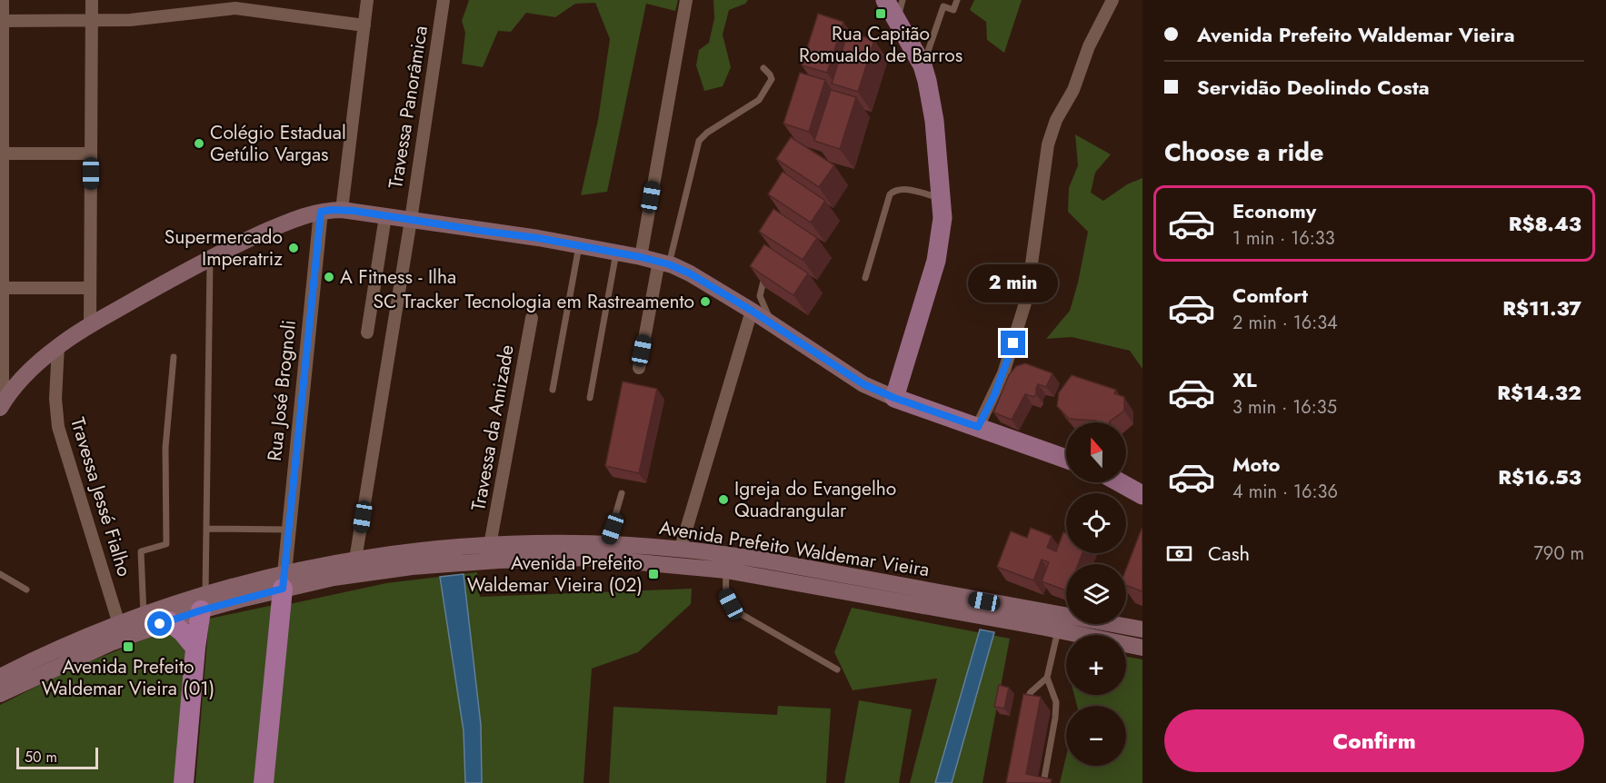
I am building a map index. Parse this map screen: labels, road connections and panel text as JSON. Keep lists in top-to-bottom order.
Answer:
{
  "streets": {
    "main road": ["Avenida Prefeito Waldemar Vieira"],
    "street": [
      "Travessa Panorâmica",
      "Rua José Brognoli",
      "Travessa da Amizade",
      "Travessa Jessé Fialho"
    ]
  },
  "crossings": [
    ["Travessa Panorâmica", "Avenida Prefeito Waldemar Vieira"],
    ["Rua José Brognoli", "Avenida Prefeito Waldemar Vieira"],
    ["Travessa da Amizade", "Avenida Prefeito Waldemar Vieira"],
    ["Travessa Jessé Fialho", "Avenida Prefeito Waldemar Vieira"]
  ],
  "places": {
    "transit": ["Rua Capitão Romualdo de Barros", "Avenida Prefeito Waldemar Vieira (02)", "Avenida Prefeito Waldemar Vieira (01)"],
    "other": [
      "Colégio Estadual Getúlio Vargas",
      "Supermercado Imperatriz",
      "A Fitness - Ilha",
      "SC Tracker Tecnologia em Rastreamento",
      "Igreja do Evangelho Quadrangular"
    ]
  },
  "scale_bar": "50 m",
  "north": "top",
  "page": {
    "banner": ["Avenida Prefeito Waldemar Vieira", "Servidão Deolindo Costa"],
    "heading": "Choose a ride",
    "list": [
      {
        "name": "Economy",
        "note": "1 min · 16:33",
        "value": "R$8.43"
      },
      {
        "name": "Comfort",
        "note": "2 min · 16:34",
        "value": "R$11.37"
      },
      {
        "name": "XL",
        "note": "3 min · 16:35",
        "value": "R$14.32"
      },
      {
        "name": "Moto",
        "note": "4 min · 16:36",
        "value": "R$16.53"
      }
    ],
    "bubble": "2 min",
    "map_buttons": ["+", "−"],
    "pay": ["Cash", "790 m"],
    "buttons": "Confirm",
    "scale": "50 m"
  }
}
